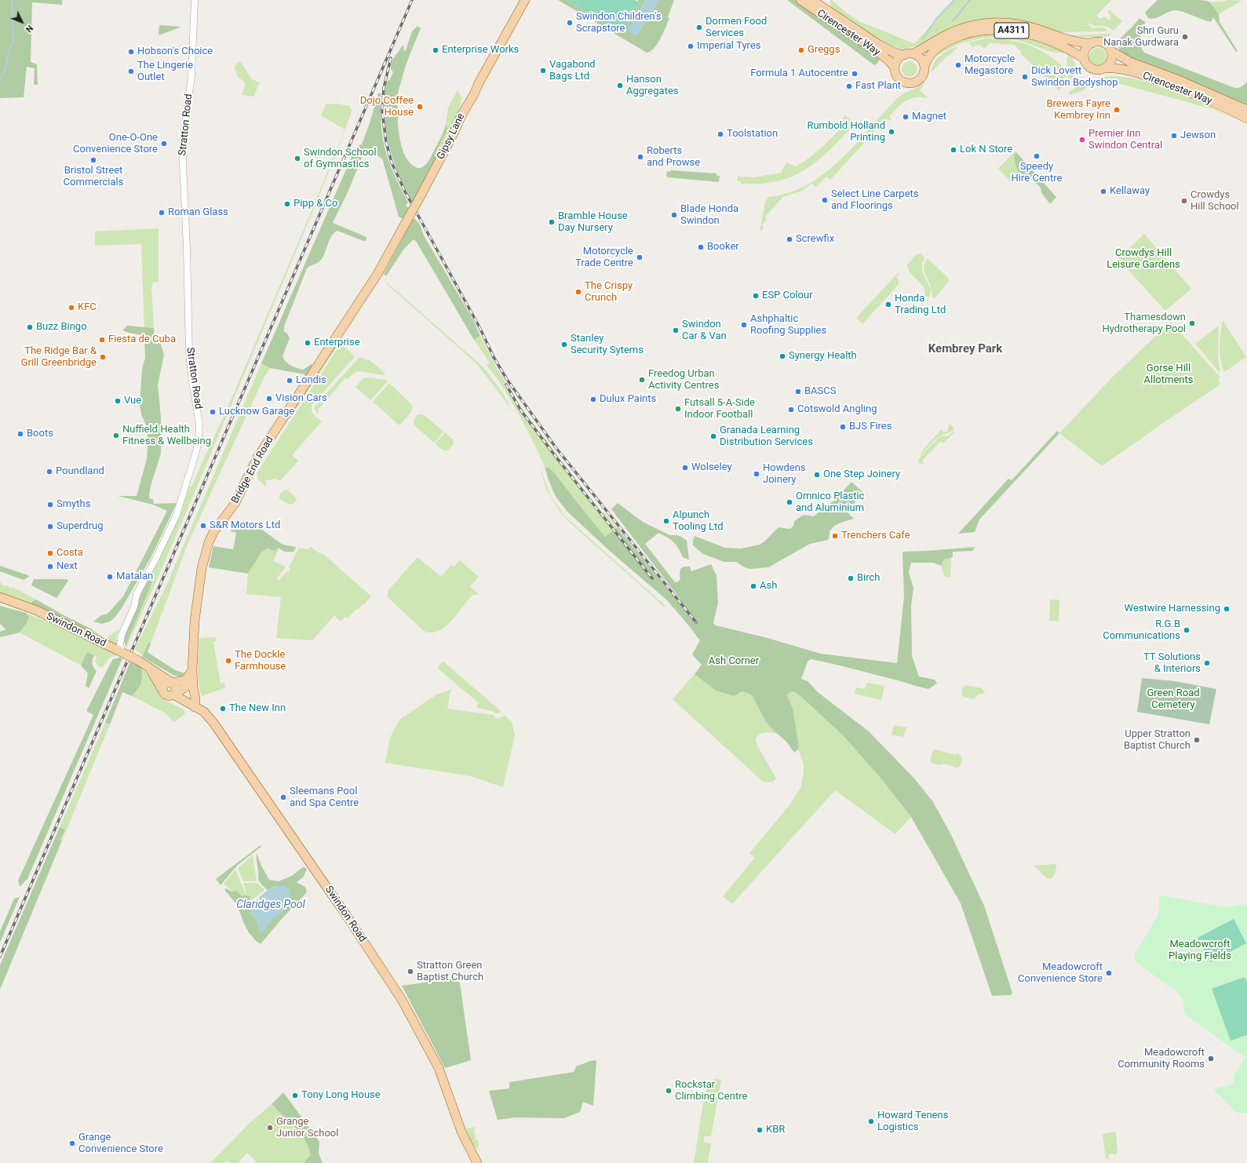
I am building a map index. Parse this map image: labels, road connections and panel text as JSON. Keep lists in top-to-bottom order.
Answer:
{
  "streets": {
    "main road": [
      "A4311",
      "Cirencester Way",
      "Gipsy Lane",
      "Bridge End Road",
      "Swindon Road"
    ],
    "street": ["Stratton Road"]
  },
  "crossings": [
    ["A4311", "Cirencester Way"],
    ["Stratton Road", "Swindon Road"],
    ["Gipsy Lane", "Bridge End Road"],
    ["Bridge End Road", "Swindon Road"]
  ],
  "districts": ["Kembrey Park"],
  "water": ["Claridges Pool"],
  "parks": [
    "Crowdys Hill Leisure Gardens",
    "Gorse Hill Allotments",
    "Ash Corner",
    "Green Road Cemetery",
    "Meadowcroft Playing Fields"
  ],
  "places": [
    "Swindon Children's Scrapstore",
    "Dormen Food Services",
    "Shri Guru Nanak Gurdwara",
    "Imperial Tyres",
    "Enterprise Works",
    "Greggs",
    "Hobson's Choice",
    "Motorcycle Megastore",
    "Vagabond Bags Ltd",
    "The Lingerie Outlet",
    "Formula 1 Autocentre",
    "Dick Lovett Swindon Bodyshop",
    "Hanson Aggregates",
    "Fast Plant",
    "Dojo Coffee House",
    "Brewers Fayre Kembrey Inn",
    "Magnet",
    "Rumbold Holland Printing",
    "Toolstation",
    "Jewson",
    "Premier Inn Swindon Central",
    "One-O-One Convenience Store",
    "Lok N Store",
    "Speedy Hire Centre",
    "Roberts and Prowse",
    "Swindon School of Gymnastics",
    "Bristol Street Commercials",
    "Kellaway",
    "Select Line Carpets and Floorings",
    "Crowdys Hill School",
    "Pipp & Co",
    "Roman Glass",
    "Blade Honda Swindon",
    "Bramble House Day Nursery",
    "Screwfix",
    "Booker",
    "Motorcycle Trade Centre",
    "The Crispy Crunch",
    "ESP Colour",
    "Honda Trading Ltd",
    "KFC",
    "Thamesdown Hydrotherapy Pool",
    "Ashphaltic Roofing Supplies",
    "Buzz Bingo",
    "Swindon Car & Van",
    "Fiesta de Cuba",
    "Enterprise",
    "Stanley Security Sytems",
    "Synergy Health",
    "The Ridge Bar & Grill Greenbridge",
    "Freedog Urban Activity Centres",
    "Londis",
    "BASCS",
    "Vision Cars",
    "Dulux Paints",
    "Vue",
    "Futsall 5-A-Side Indoor Football",
    "Cotswold Angling",
    "Lucknow Garage",
    "BJS Fires",
    "Boots",
    "Nuffield Health Fitness & Wellbeing",
    "Granada Learning Distribution Services",
    "Wolseley",
    "Poundland",
    "Howdens Joinery",
    "One Step Joinery",
    "Omnico Plastic and Aluminium",
    "Smyths",
    "Alpunch Tooling Ltd",
    "S&R Motors Ltd",
    "Superdrug",
    "Trenchers Cafe",
    "Costa",
    "Next",
    "Matalan",
    "Birch",
    "Ash",
    "Westwire Harnessing",
    "R.G.B Communications",
    "The Dockle Farmhouse",
    "TT Solutions & Interiors",
    "The New Inn",
    "Upper Stratton Baptist Church",
    "Sleemans Pool and Spa Centre",
    "Stratton Green Baptist Church",
    "Meadowcroft Convenience Store",
    "Meadowcroft Community Rooms",
    "Rockstar Climbing Centre",
    "Tony Long House",
    "Howard Tenens Logistics",
    "Grange Junior School",
    "KBR",
    "Grange Convenience Store"
  ],
  "north": "bottom right"
}
